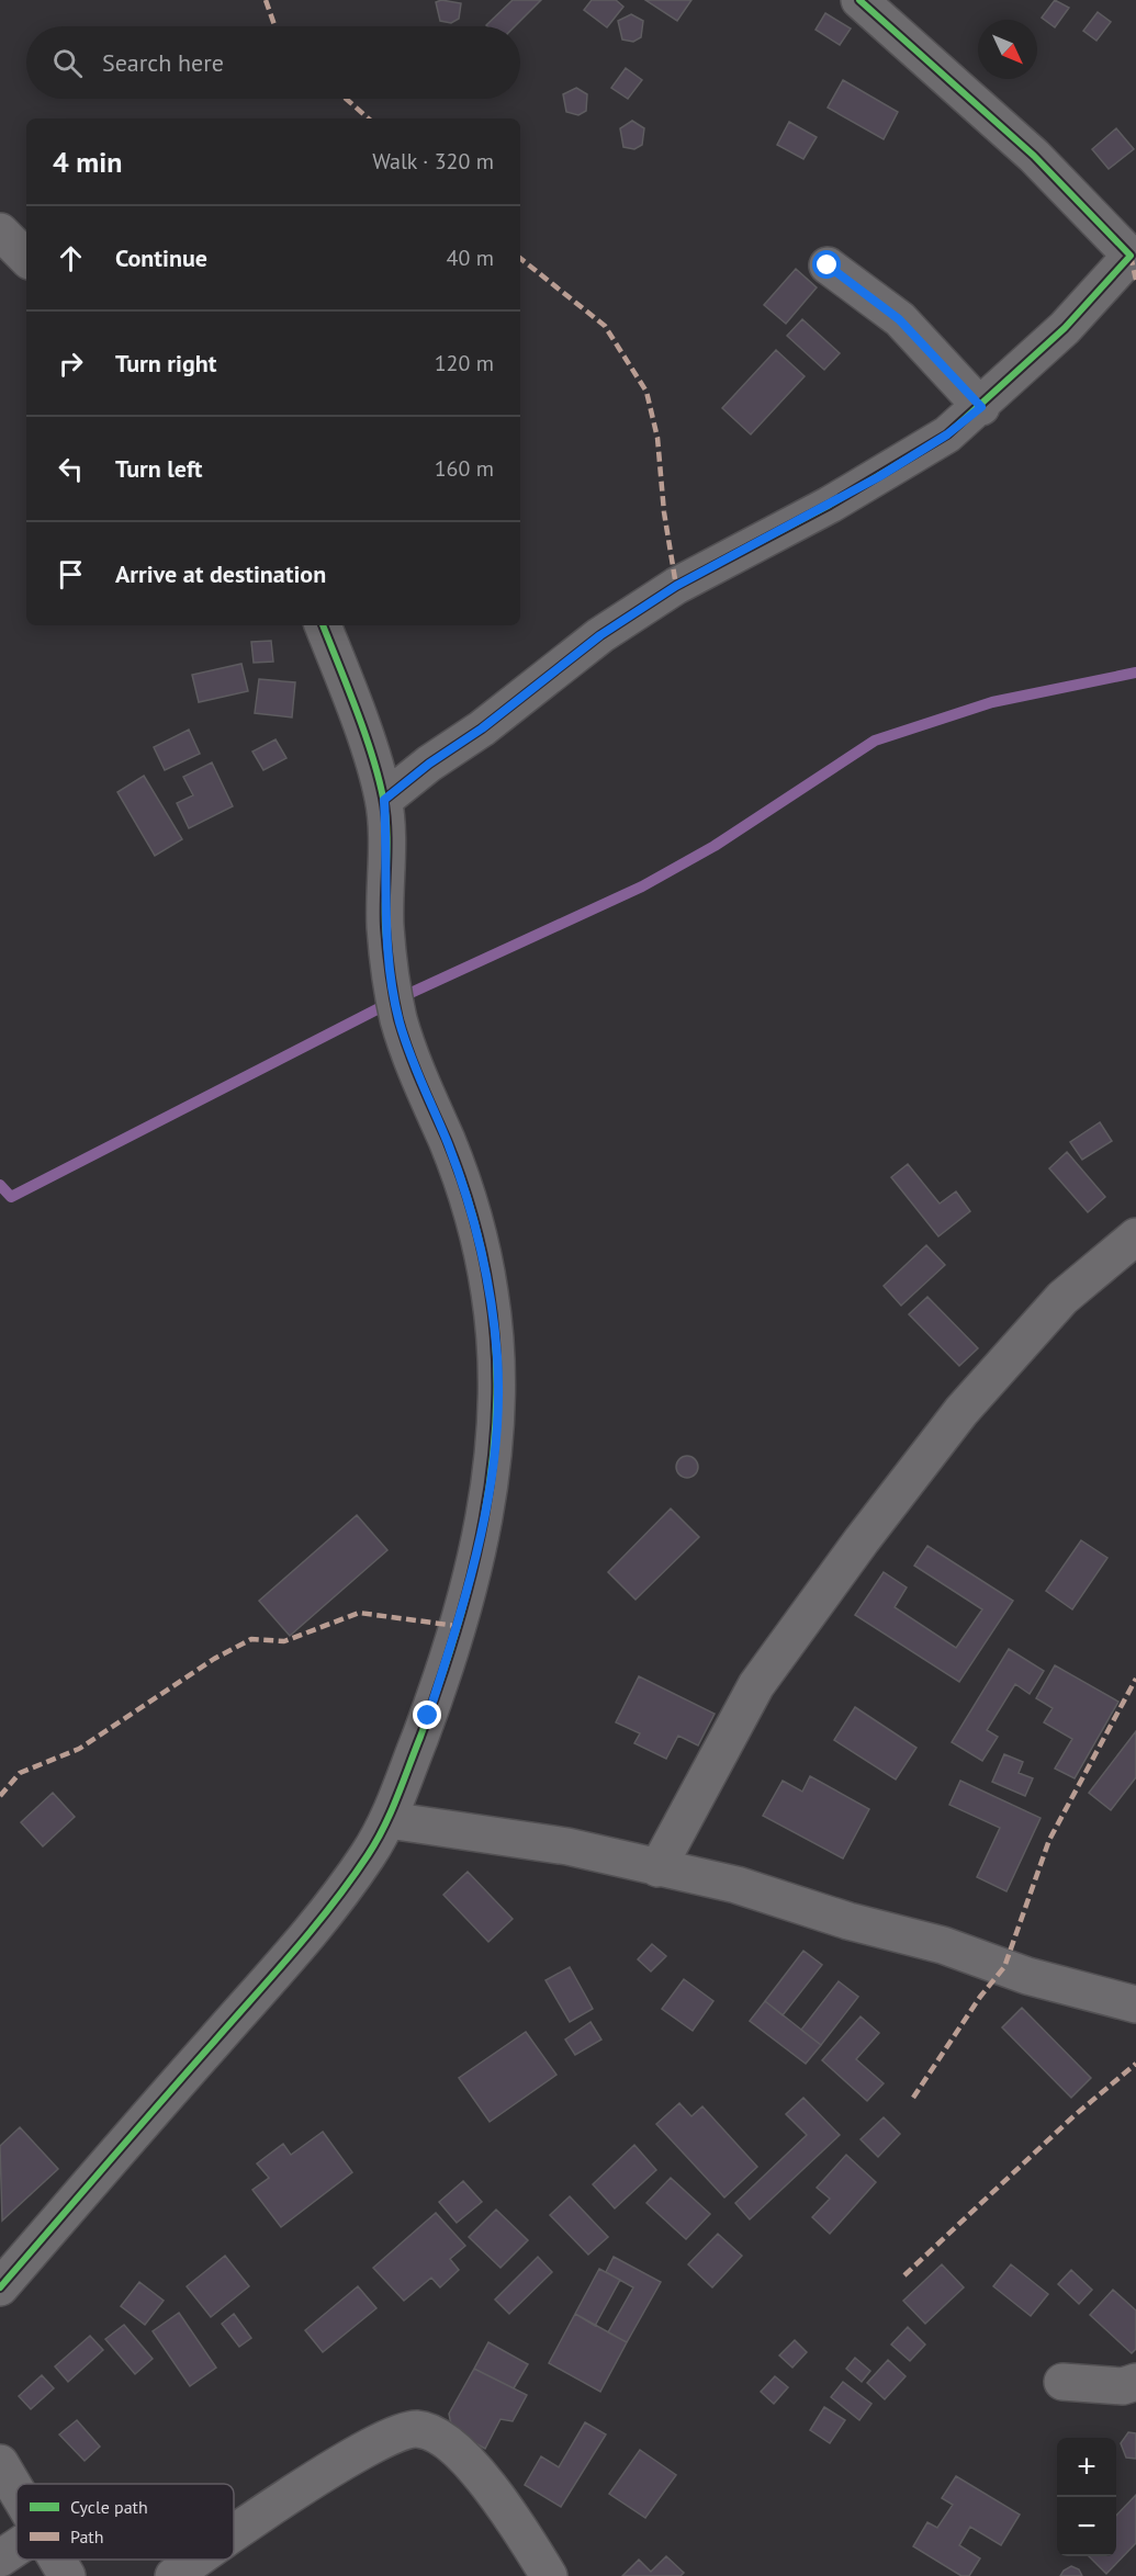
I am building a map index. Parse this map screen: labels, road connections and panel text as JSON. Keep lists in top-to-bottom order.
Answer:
{
  "legend": ["Cycle path", "Path"],
  "north": "bottom right",
  "page": {
    "search": "Search here",
    "heading": ["4 min", "Walk · 320 m"],
    "list": [
      ["Continue", "40 m"],
      ["Turn right", "120 m"],
      ["Turn left", "160 m"],
      "Arrive at destination"
    ],
    "map_buttons": ["+", "−"]
  }
}
